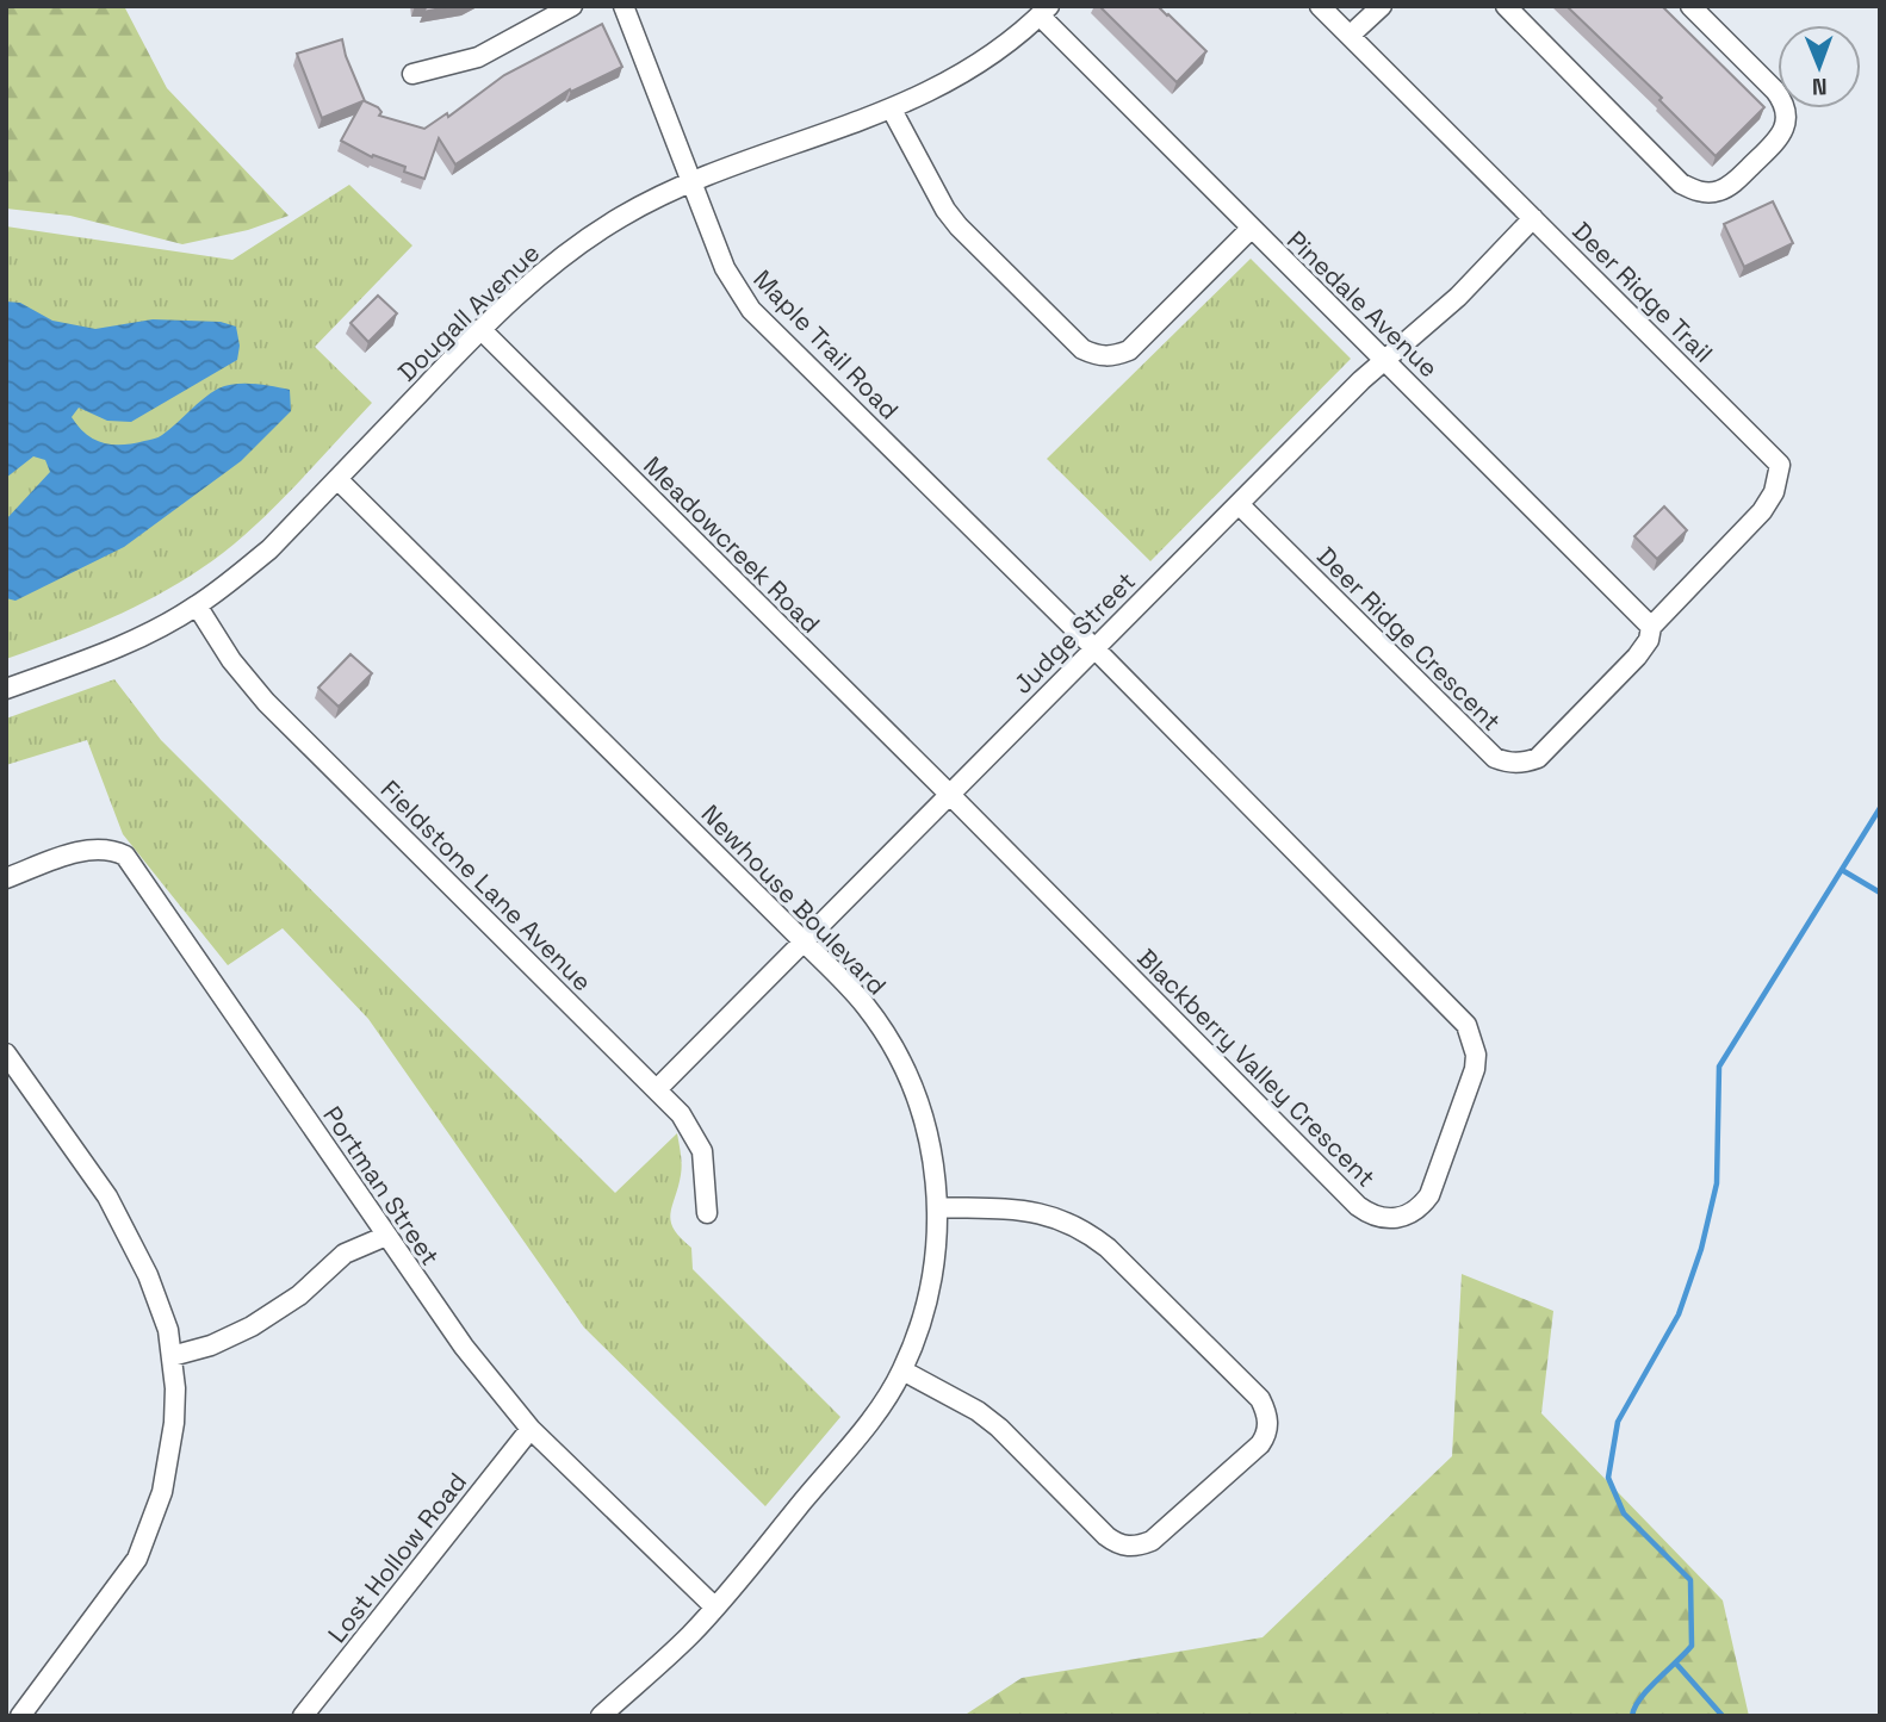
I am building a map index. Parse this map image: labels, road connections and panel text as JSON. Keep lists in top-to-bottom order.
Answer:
{
  "streets": {
    "street": [
      "Deer Ridge Trail",
      "Pinedale Avenue",
      "Dougall Avenue",
      "Maple Trail Road",
      "Meadowcreek Road",
      "Judge Street",
      "Deer Ridge Crescent",
      "Fieldstone Lane Avenue",
      "Newhouse Boulevard",
      "Blackberry Valley Crescent",
      "Portman Street",
      "Lost Hollow Road"
    ]
  },
  "crossings": [
    ["Deer Ridge Trail", "Pinedale Avenue"],
    ["Deer Ridge Trail", "Judge Street"],
    ["Deer Ridge Trail", "Deer Ridge Crescent"],
    ["Pinedale Avenue", "Dougall Avenue"],
    ["Pinedale Avenue", "Judge Street"],
    ["Pinedale Avenue", "Deer Ridge Crescent"],
    ["Dougall Avenue", "Maple Trail Road"],
    ["Dougall Avenue", "Meadowcreek Road"],
    ["Dougall Avenue", "Fieldstone Lane Avenue"],
    ["Dougall Avenue", "Newhouse Boulevard"],
    ["Maple Trail Road", "Judge Street"],
    ["Maple Trail Road", "Blackberry Valley Crescent"],
    ["Meadowcreek Road", "Judge Street"],
    ["Meadowcreek Road", "Blackberry Valley Crescent"],
    ["Judge Street", "Deer Ridge Crescent"],
    ["Judge Street", "Fieldstone Lane Avenue"],
    ["Judge Street", "Newhouse Boulevard"],
    ["Judge Street", "Blackberry Valley Crescent"],
    ["Newhouse Boulevard", "Portman Street"],
    ["Portman Street", "Lost Hollow Road"]
  ],
  "north": "bottom"
}
